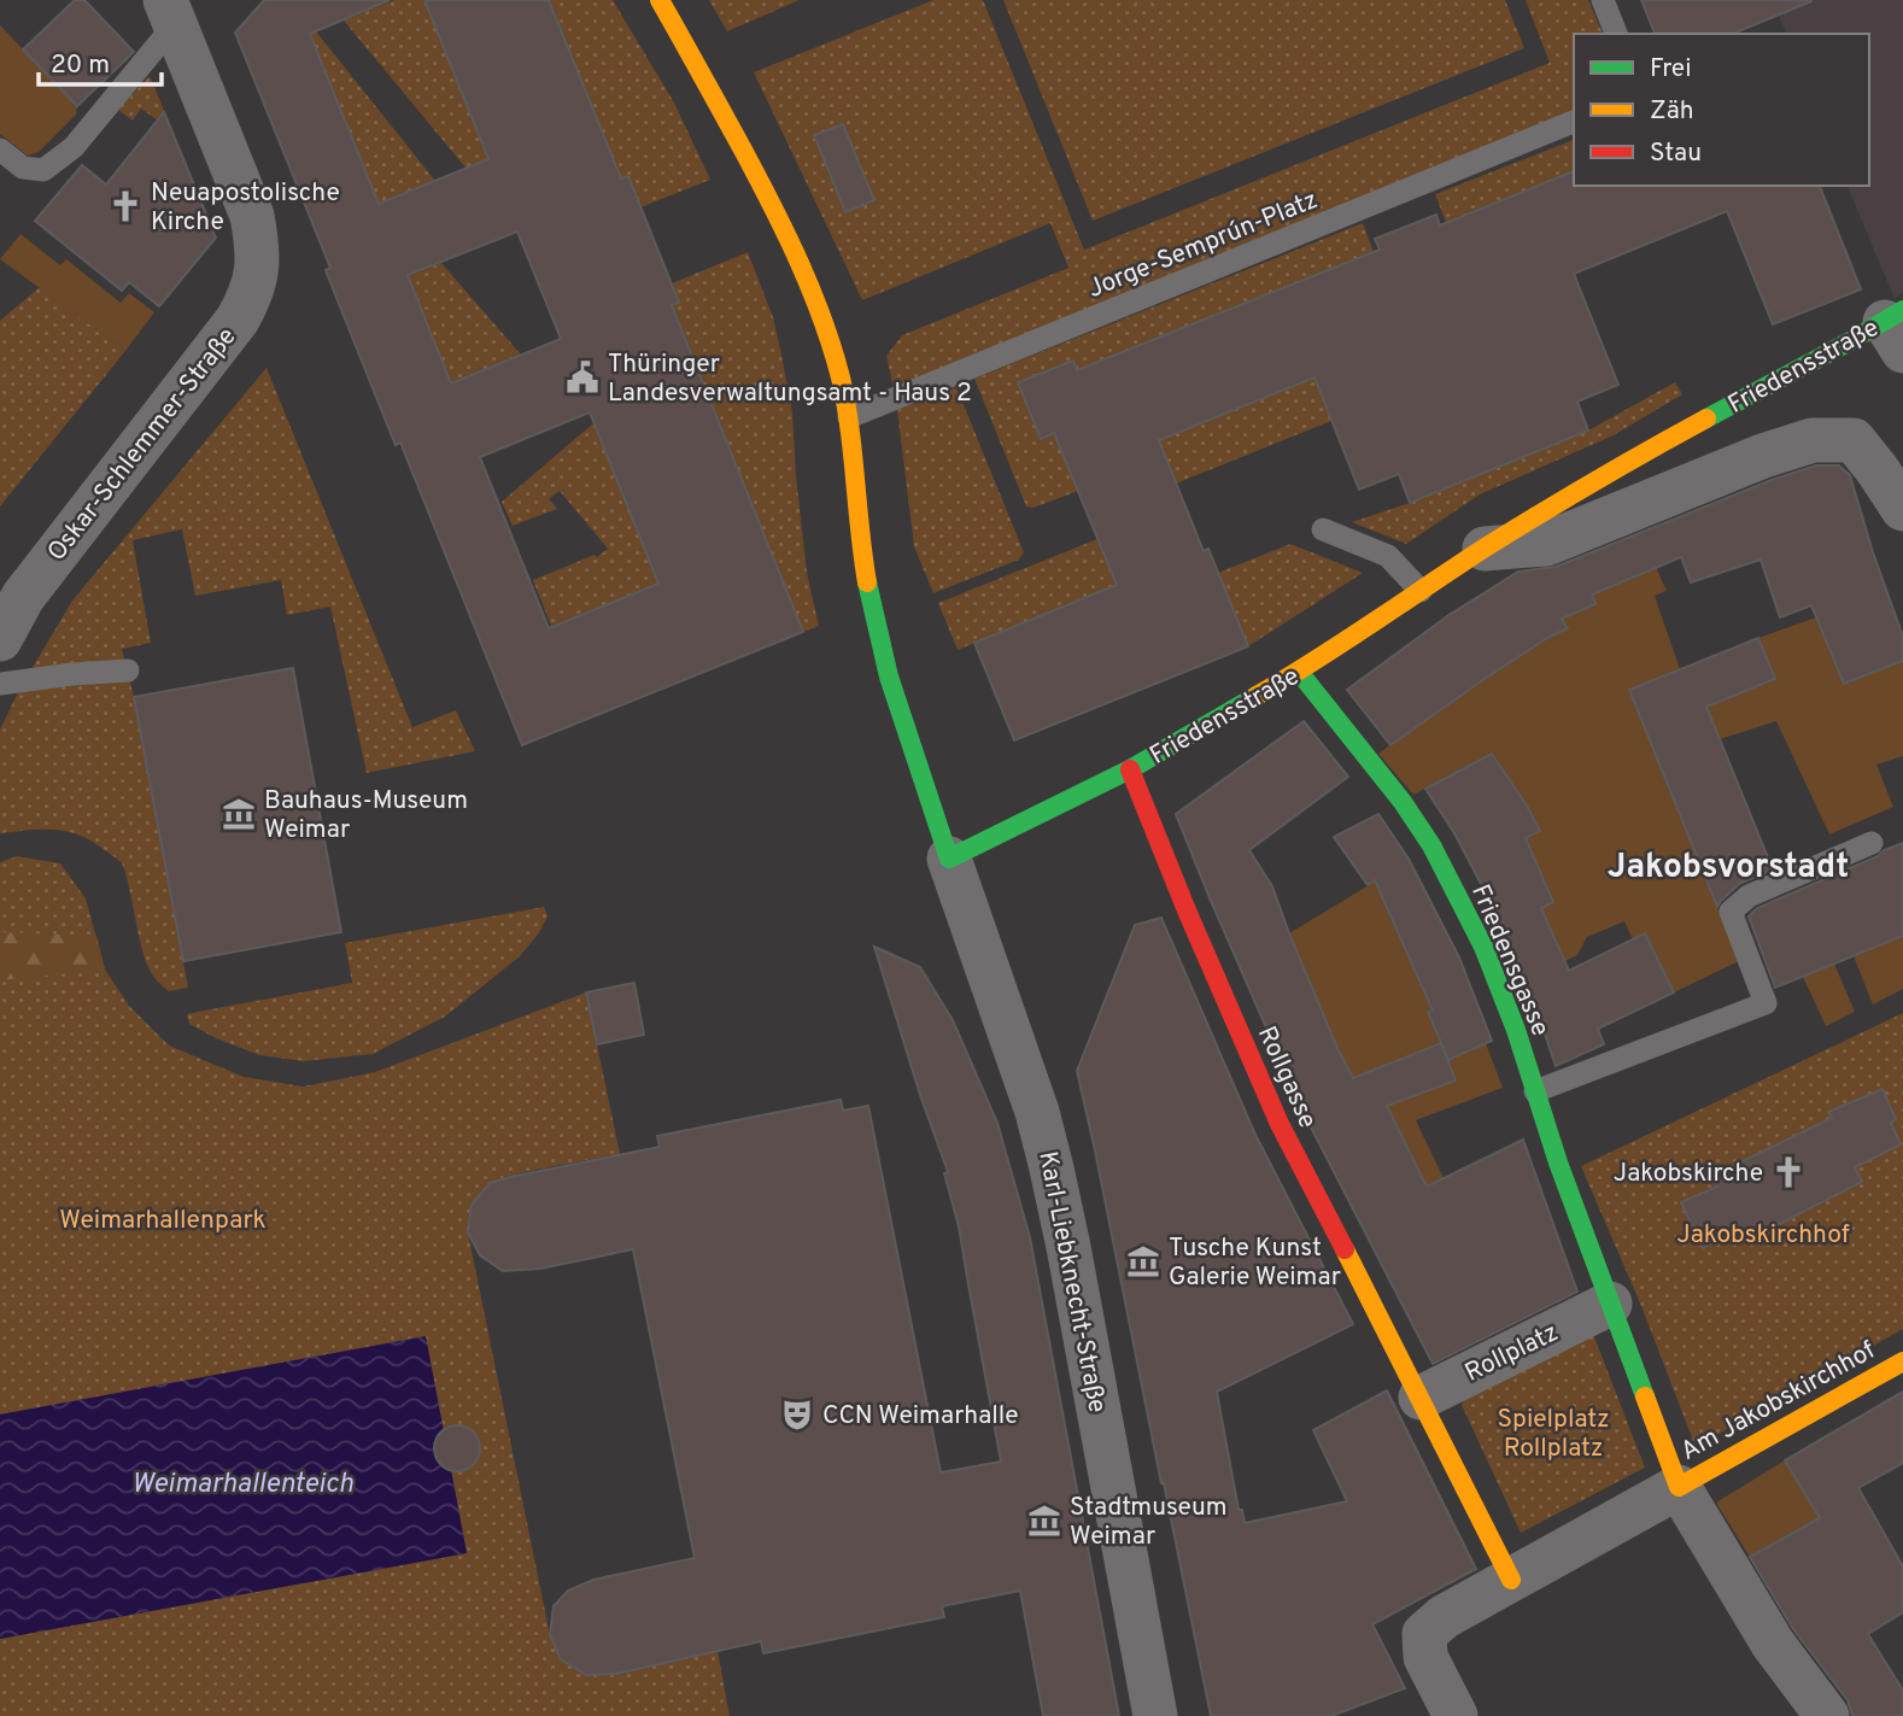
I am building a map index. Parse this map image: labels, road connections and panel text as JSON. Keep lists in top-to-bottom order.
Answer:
{
  "streets": {
    "street": [
      "Friedensstraße",
      "Oskar-Schlemmer-Straße",
      "Friedensgasse",
      "Rollgasse",
      "Karl-Liebknecht-Straße",
      "Rollplatz",
      "Am Jakobskirchhof"
    ],
    "lane": ["Jorge-Semprún-Platz"]
  },
  "crossings": [
    ["Friedensstraße", "Friedensgasse"],
    ["Friedensstraße", "Rollgasse"],
    ["Friedensstraße", "Karl-Liebknecht-Straße"],
    ["Friedensgasse", "Rollplatz"],
    ["Rollgasse", "Rollplatz"]
  ],
  "districts": ["Jakobsvorstadt"],
  "water": ["Weimarhallenteich"],
  "parks": ["Weimarhallenpark", "Jakobskirchhof", "Spielplatz Rollplatz"],
  "places": {
    "church": ["Neuapostolische Kirche", "Jakobskirche"],
    "public building": ["Thüringer Landesverwaltungsamt - Haus 2"],
    "museum": ["Bauhaus-Museum Weimar", "Tusche Kunst Galerie Weimar", "Stadtmuseum Weimar"],
    "theatre": ["CCN Weimarhalle"]
  },
  "legend": ["Frei", "Zäh", "Stau"],
  "scale_bar": "20 m"
}
